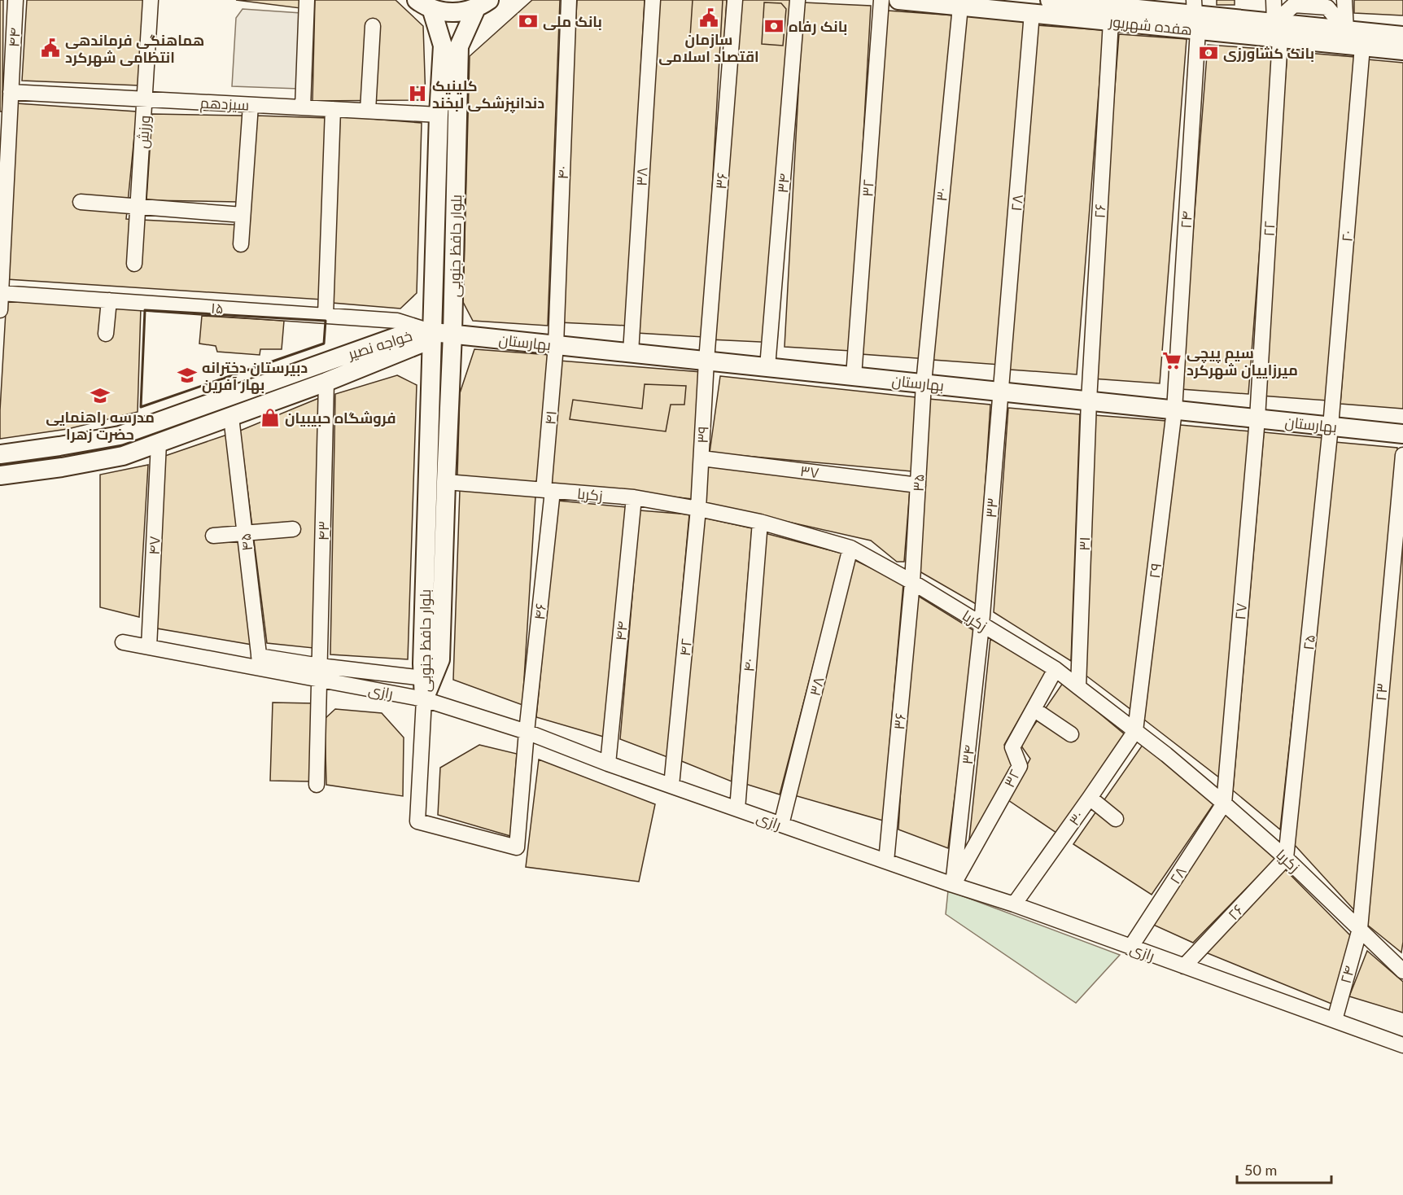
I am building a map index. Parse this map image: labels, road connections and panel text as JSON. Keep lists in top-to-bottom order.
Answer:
{
  "streets": {
    "main road": [
      "هفده شهریور",
      "بلوار حافظ جنوبی",
      "بهارستان",
      "خواجه نصیر"
    ],
    "street": [
      "۴۴",
      "سیزدهم",
      "ورزش",
      "۴۰",
      "۳۸",
      "۳۶",
      "۳۴",
      "۳۲",
      "۳۰",
      "۲۸",
      "۲۶",
      "۲۴",
      "۲۲",
      "۲۰",
      "۱۵",
      "۴۱",
      "۳۹",
      "۳۷",
      "۳۵",
      "زکریا",
      "۳۳",
      "۴۳",
      "۴۵",
      "۳۱",
      "۴۷",
      "۲۹",
      "۴۶",
      "۲۷",
      "۲۵",
      "۴۲",
      "رازی",
      "۲۳"
    ]
  },
  "crossings": [
    ["هفده شهریور", "۳۰"],
    ["هفده شهریور", "۲۸"],
    ["هفده شهریور", "۲۶"],
    ["هفده شهریور", "۲۴"],
    ["هفده شهریور", "۲۲"],
    ["هفده شهریور", "۲۰"],
    ["۴۴", "سیزدهم"],
    ["۴۴", "۱۵"],
    ["۴۴", "زکریا"],
    ["۴۴", "رازی"],
    ["سیزدهم", "ورزش"],
    ["سیزدهم", "بلوار حافظ جنوبی"],
    ["۴۰", "بهارستان"],
    ["۴۰", "۴۱"],
    ["۴۰", "زکریا"],
    ["۴۰", "رازی"],
    ["۳۸", "بهارستان"],
    ["۳۸", "زکریا"],
    ["۳۸", "رازی"],
    ["۳۶", "بهارستان"],
    ["۳۶", "۳۹"],
    ["۳۶", "۳۵"],
    ["۳۶", "زکریا"],
    ["۳۶", "رازی"],
    ["۳۴", "۳۲"],
    ["۳۴", "بهارستان"],
    ["۳۴", "زکریا"],
    ["۳۴", "۳۳"],
    ["۳۴", "رازی"],
    ["۳۲", "بهارستان"],
    ["۳۲", "زکریا"],
    ["۳۲", "رازی"],
    ["۳۰", "بهارستان"],
    ["۳۰", "۳۵"],
    ["۳۰", "زکریا"],
    ["۳۰", "۲۹"],
    ["۳۰", "رازی"],
    ["۲۸", "بهارستان"],
    ["۲۸", "زکریا"],
    ["۲۸", "۳۳"],
    ["۲۸", "۲۷"],
    ["۲۸", "رازی"],
    ["۲۶", "بهارستان"],
    ["۲۶", "زکریا"],
    ["۲۶", "۳۱"],
    ["۲۶", "۲۵"],
    ["۲۶", "رازی"],
    ["۲۴", "بهارستان"],
    ["۲۴", "زکریا"],
    ["۲۴", "۲۹"],
    ["۲۴", "رازی"],
    ["۲۴", "۲۳"],
    ["۲۲", "بهارستان"],
    ["۲۲", "۲۷"],
    ["۲۰", "بهارستان"],
    ["۲۰", "۲۵"],
    ["بلوار حافظ جنوبی", "۱۵"],
    ["بلوار حافظ جنوبی", "بهارستان"],
    ["بلوار حافظ جنوبی", "خواجه نصیر"],
    ["بلوار حافظ جنوبی", "زکریا"],
    ["بلوار حافظ جنوبی", "رازی"],
    ["۱۵", "بهارستان"],
    ["۱۵", "خواجه نصیر"],
    ["بهارستان", "خواجه نصیر"],
    ["بهارستان", "۴۱"],
    ["بهارستان", "۳۹"],
    ["بهارستان", "۳۵"],
    ["بهارستان", "۳۳"],
    ["بهارستان", "۳۱"],
    ["بهارستان", "۲۹"],
    ["بهارستان", "۲۷"],
    ["بهارستان", "۲۵"],
    ["خواجه نصیر", "۴۳"],
    ["خواجه نصیر", "۴۵"],
    ["خواجه نصیر", "۴۷"],
    ["۴۱", "زکریا"],
    ["۴۱", "۴۶"],
    ["۳۹", "۳۷"],
    ["۳۹", "زکریا"],
    ["۳۹", "۴۲"],
    ["۳۷", "۳۵"],
    ["۳۵", "زکریا"],
    ["زکریا", "۳۳"],
    ["زکریا", "۳۱"],
    ["زکریا", "۲۹"],
    ["زکریا", "۴۶"],
    ["زکریا", "۲۷"],
    ["زکریا", "۲۵"],
    ["زکریا", "۴۲"],
    ["زکریا", "۲۳"],
    ["۴۳", "رازی"],
    ["۴۵", "رازی"],
    ["۴۷", "رازی"],
    ["۴۶", "رازی"],
    ["۴۲", "رازی"]
  ],
  "places": {
    "public building": ["سازمان اقتصاد اسلامی", "هماهنگی فرماندهی انتظامی شهرکرد"],
    "bank": ["بانک ملی", "بانک رفاه", "بانک کشاورزی"],
    "hospital": ["کلینیک دندانپزشکی لبخند"],
    "supermarket": ["سیم پیچی میرزاییان شهرکرد"],
    "school or university": ["دبیرستان دخترانه بهار آفرین", "مدرسه راهنمایی حضرت زهرا"],
    "shop": ["فروشگاه حبیبیان"]
  },
  "scale_bar": "50 m"
}
